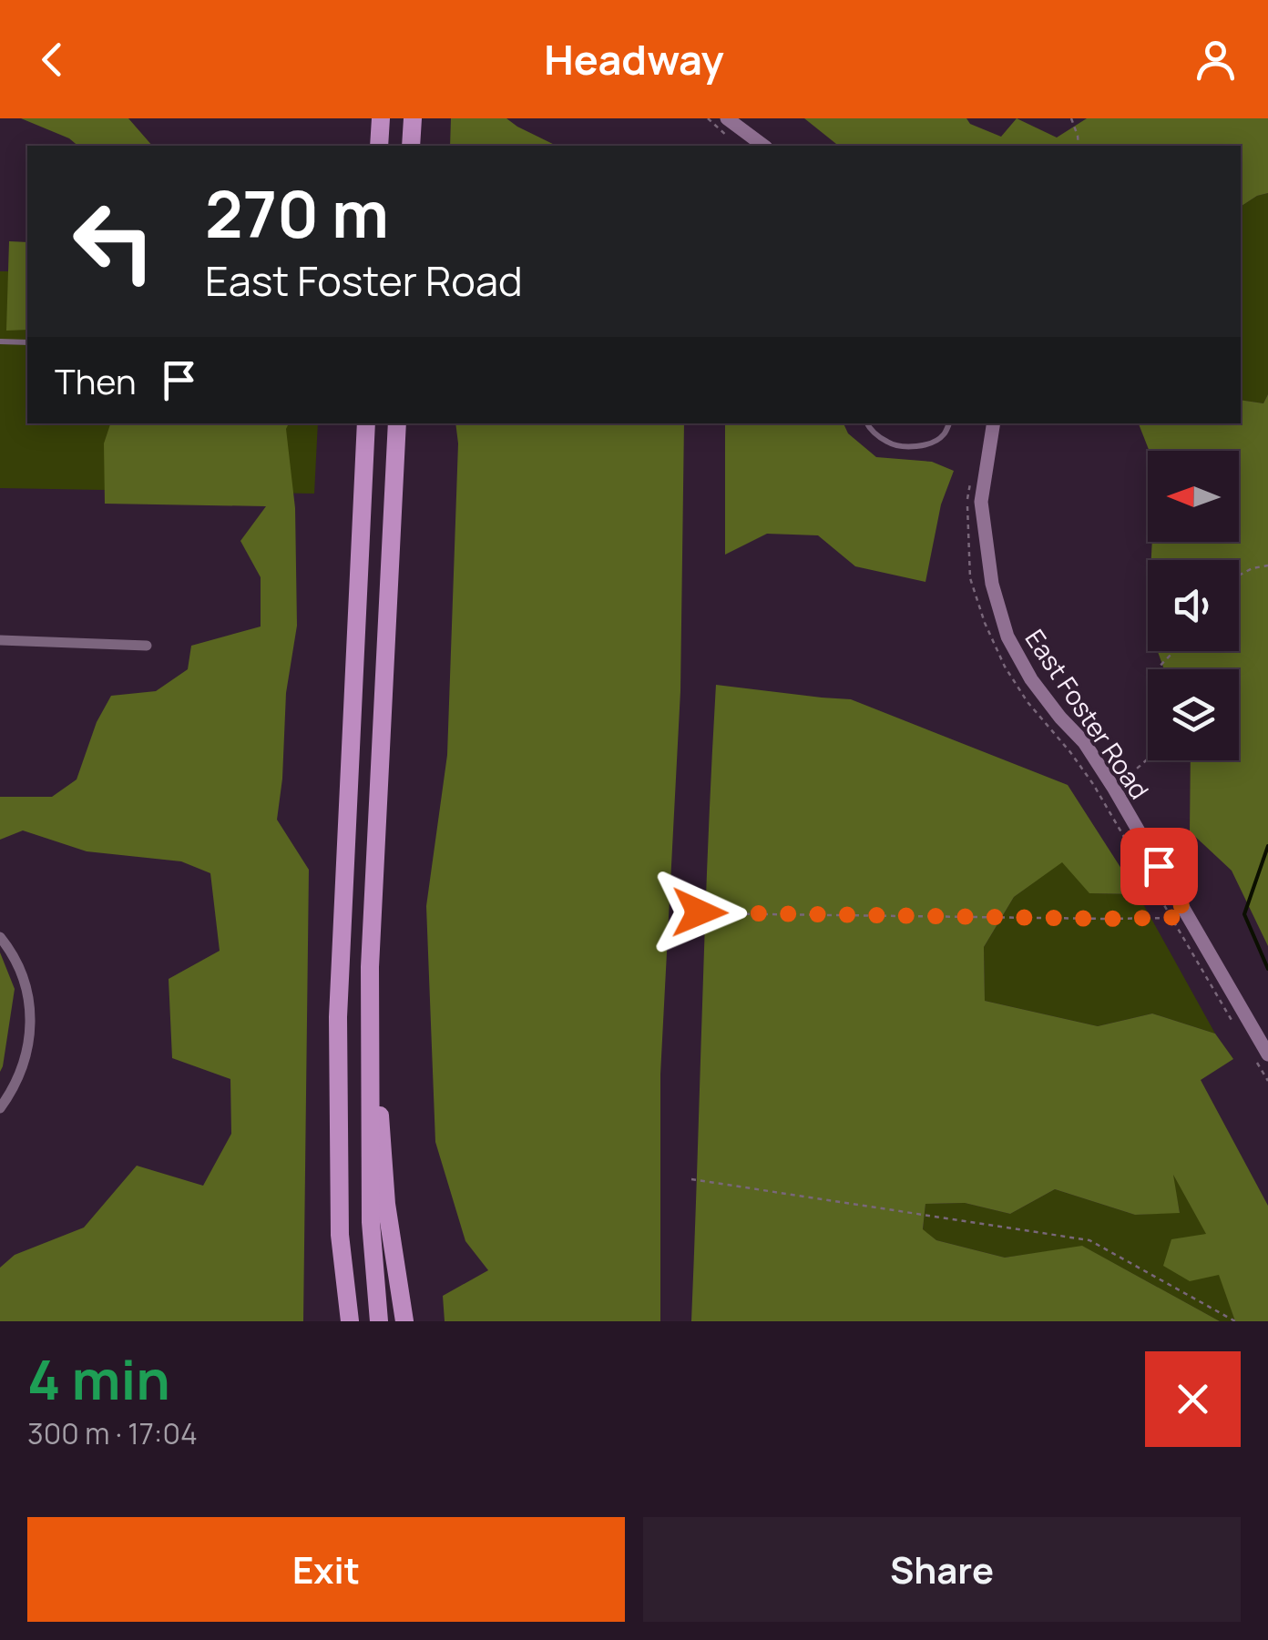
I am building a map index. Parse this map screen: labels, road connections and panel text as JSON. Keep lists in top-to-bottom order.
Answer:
{
  "streets": {
    "street": ["East Foster Road"]
  },
  "north": "left",
  "page": {
    "header": "Headway",
    "turn": ["270 m", "East Foster Road"],
    "then": "Then",
    "heading": ["4 min", "300 m · 17:04"],
    "buttons": ["Exit", "Share"]
  }
}
